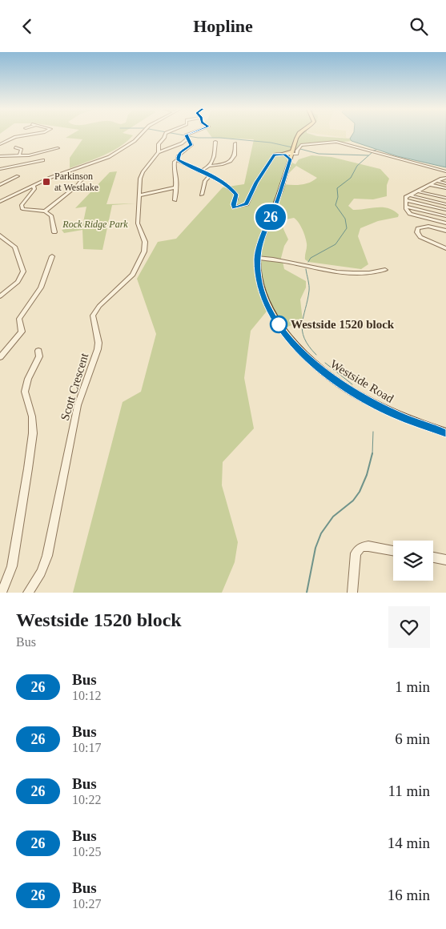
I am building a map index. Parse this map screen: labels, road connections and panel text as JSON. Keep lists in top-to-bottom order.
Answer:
{
  "streets": {
    "main road": ["Westside Road"],
    "street": ["Scott Crescent"]
  },
  "parks": ["Rock Ridge Park"],
  "places": {
    "transit": ["Parkinson at Westlake"],
    "other": ["Westside 1520 block"]
  },
  "lines": ["bus line 26"],
  "page": {
    "header": "Hopline",
    "on_map": "26",
    "heading": ["Westside 1520 block", "Bus"],
    "list": [
      {
        "mark": "26",
        "name": "Bus",
        "note": "10:12",
        "value": "1 min"
      },
      {
        "mark": "26",
        "name": "Bus",
        "note": "10:17",
        "value": "6 min"
      },
      {
        "mark": "26",
        "name": "Bus",
        "note": "10:22",
        "value": "11 min"
      },
      {
        "mark": "26",
        "name": "Bus",
        "note": "10:25",
        "value": "14 min"
      },
      {
        "mark": "26",
        "name": "Bus",
        "note": "10:27",
        "value": "16 min"
      }
    ]
  }
}
